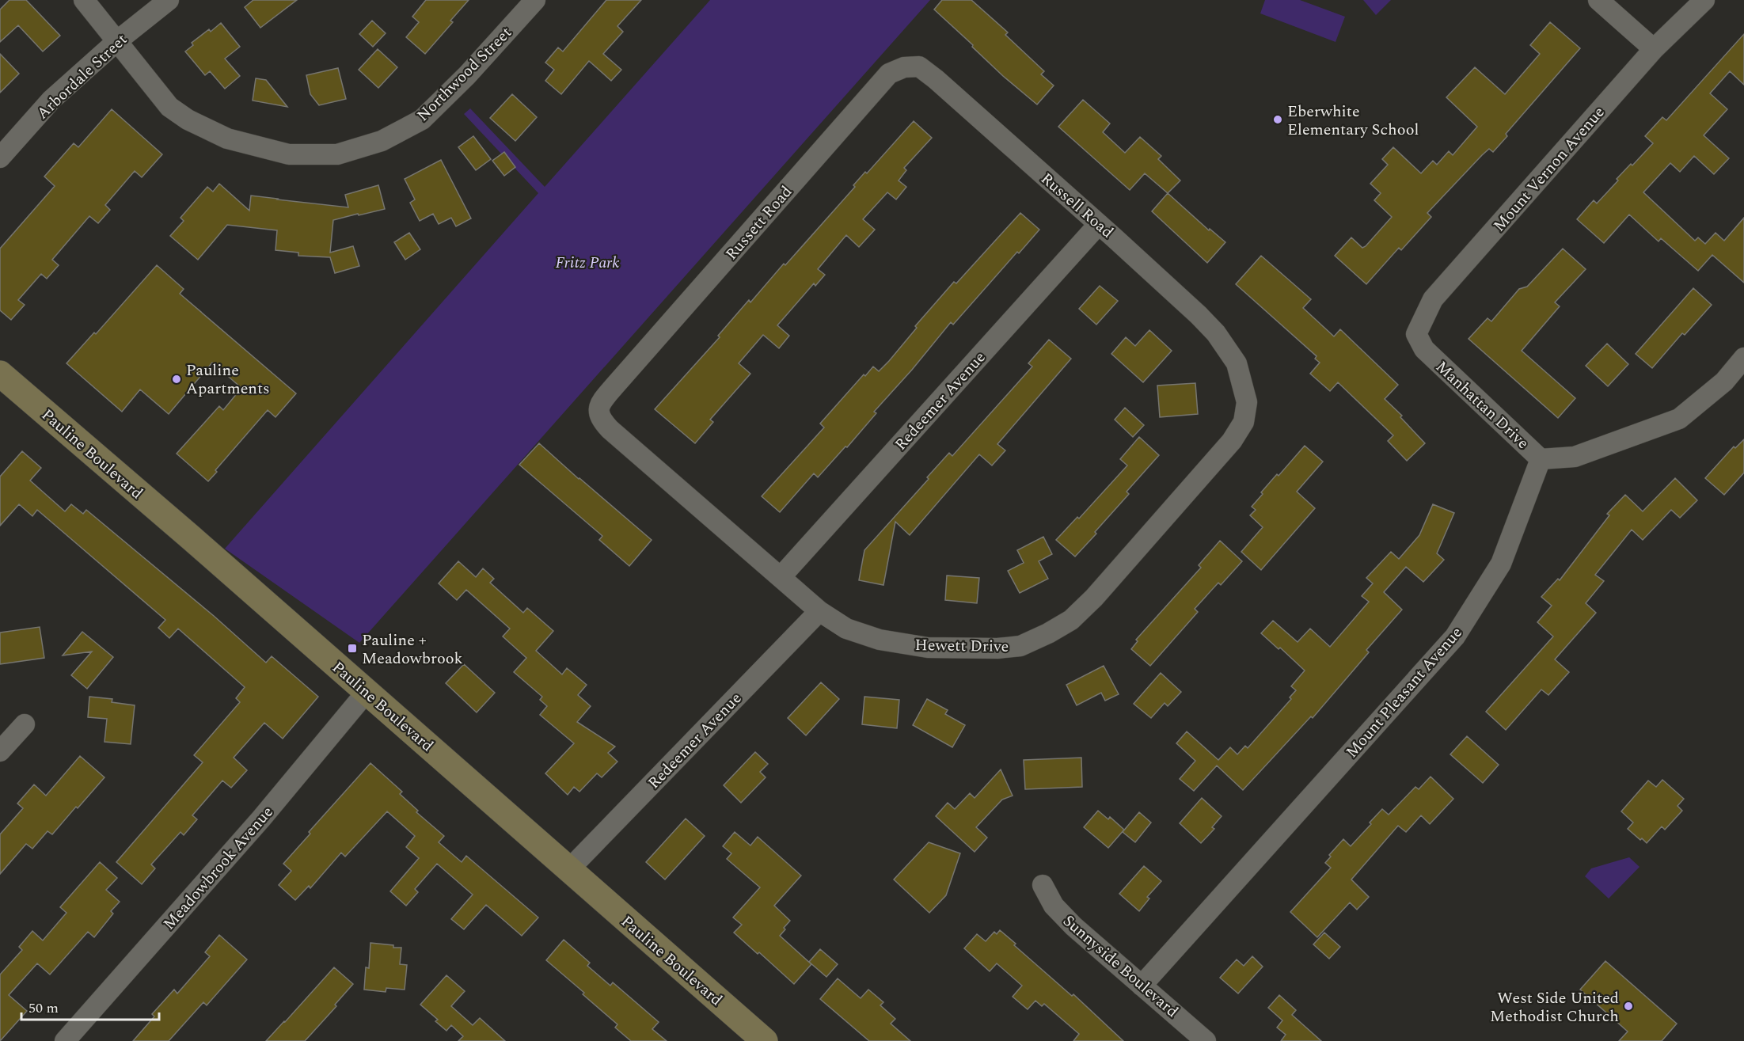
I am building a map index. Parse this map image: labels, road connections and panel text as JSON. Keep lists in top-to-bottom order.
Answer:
{
  "streets": {
    "street": [
      "Northwood Street",
      "Arbordale Street",
      "Mount Vernon Avenue",
      "Russell Road",
      "Russett Road",
      "Redeemer Avenue",
      "Manhattan Drive",
      "Pauline Boulevard",
      "Hewett Drive",
      "Mount Pleasant Avenue",
      "Meadowbrook Avenue",
      "Sunnyside Boulevard"
    ]
  },
  "crossings": [
    ["Northwood Street", "Arbordale Street"],
    ["Mount Vernon Avenue", "Manhattan Drive"],
    ["Russell Road", "Russett Road"],
    ["Russell Road", "Redeemer Avenue"],
    ["Russell Road", "Hewett Drive"],
    ["Russett Road", "Hewett Drive"],
    ["Redeemer Avenue", "Pauline Boulevard"],
    ["Redeemer Avenue", "Hewett Drive"],
    ["Manhattan Drive", "Mount Pleasant Avenue"],
    ["Pauline Boulevard", "Meadowbrook Avenue"],
    ["Mount Pleasant Avenue", "Sunnyside Boulevard"]
  ],
  "parks": ["Fritz Park"],
  "places": {
    "other": ["Eberwhite Elementary School", "Pauline Apartments", "West Side United Methodist Church"],
    "transit": ["Pauline + Meadowbrook"]
  },
  "scale_bar": "50 m"
}
